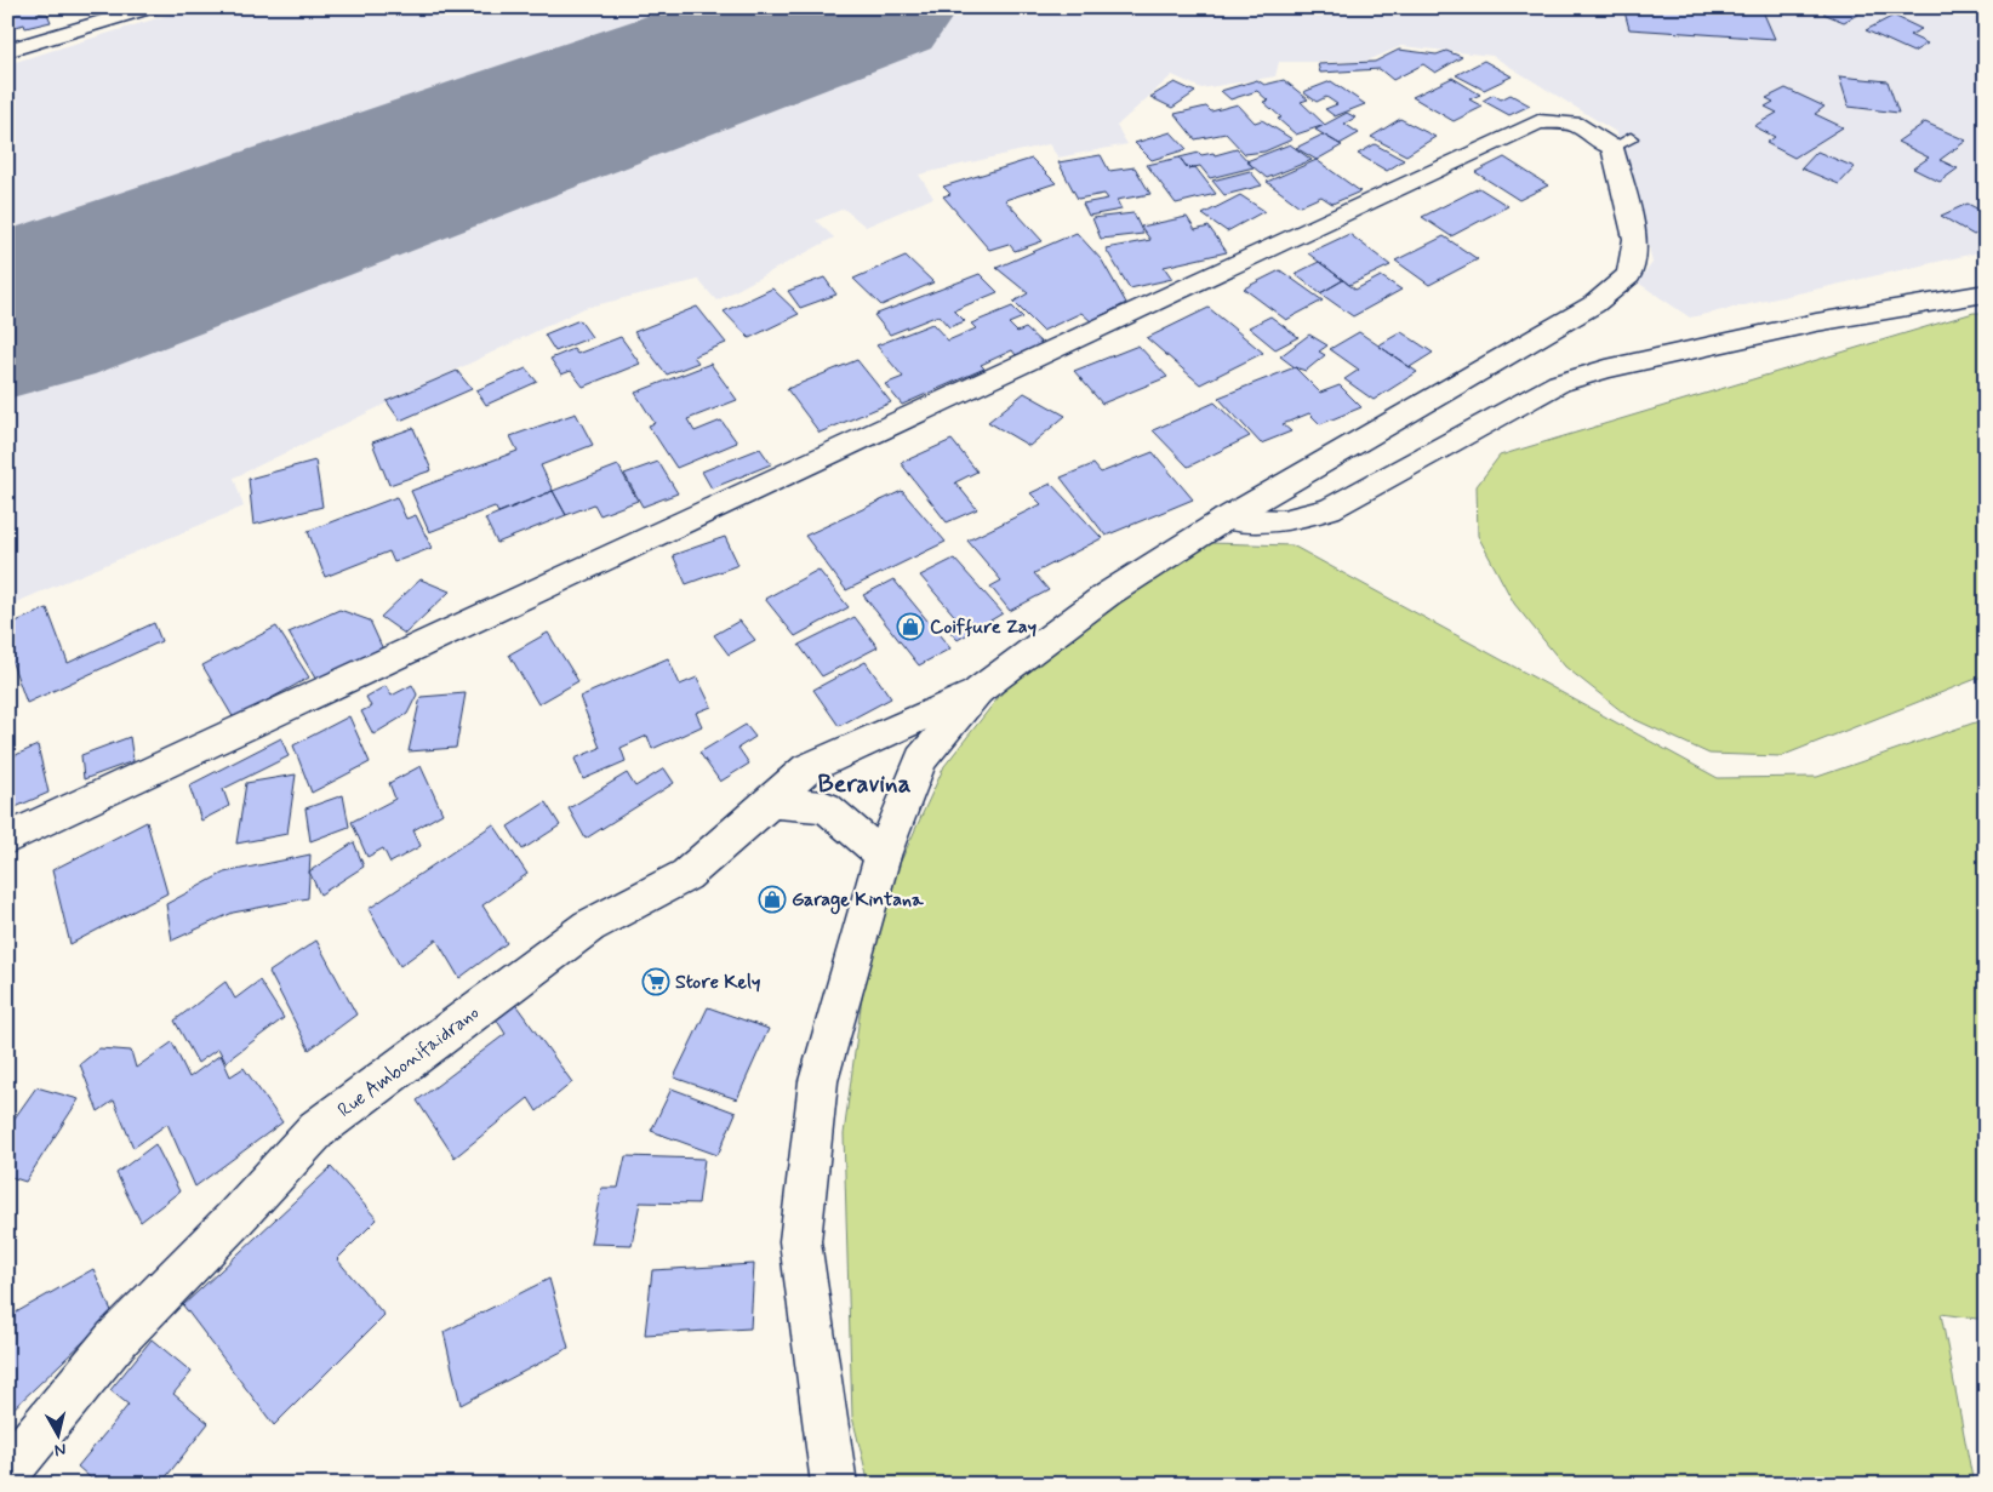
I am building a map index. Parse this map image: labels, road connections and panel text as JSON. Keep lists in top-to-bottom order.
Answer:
{
  "streets": {
    "street": ["Rue Ambonifaidrano"]
  },
  "districts": ["Beravina"],
  "places": {
    "shop": ["Coiffure Zay", "Garage Kintana"],
    "supermarket": ["Store Kely"]
  },
  "north": "bottom"
}
